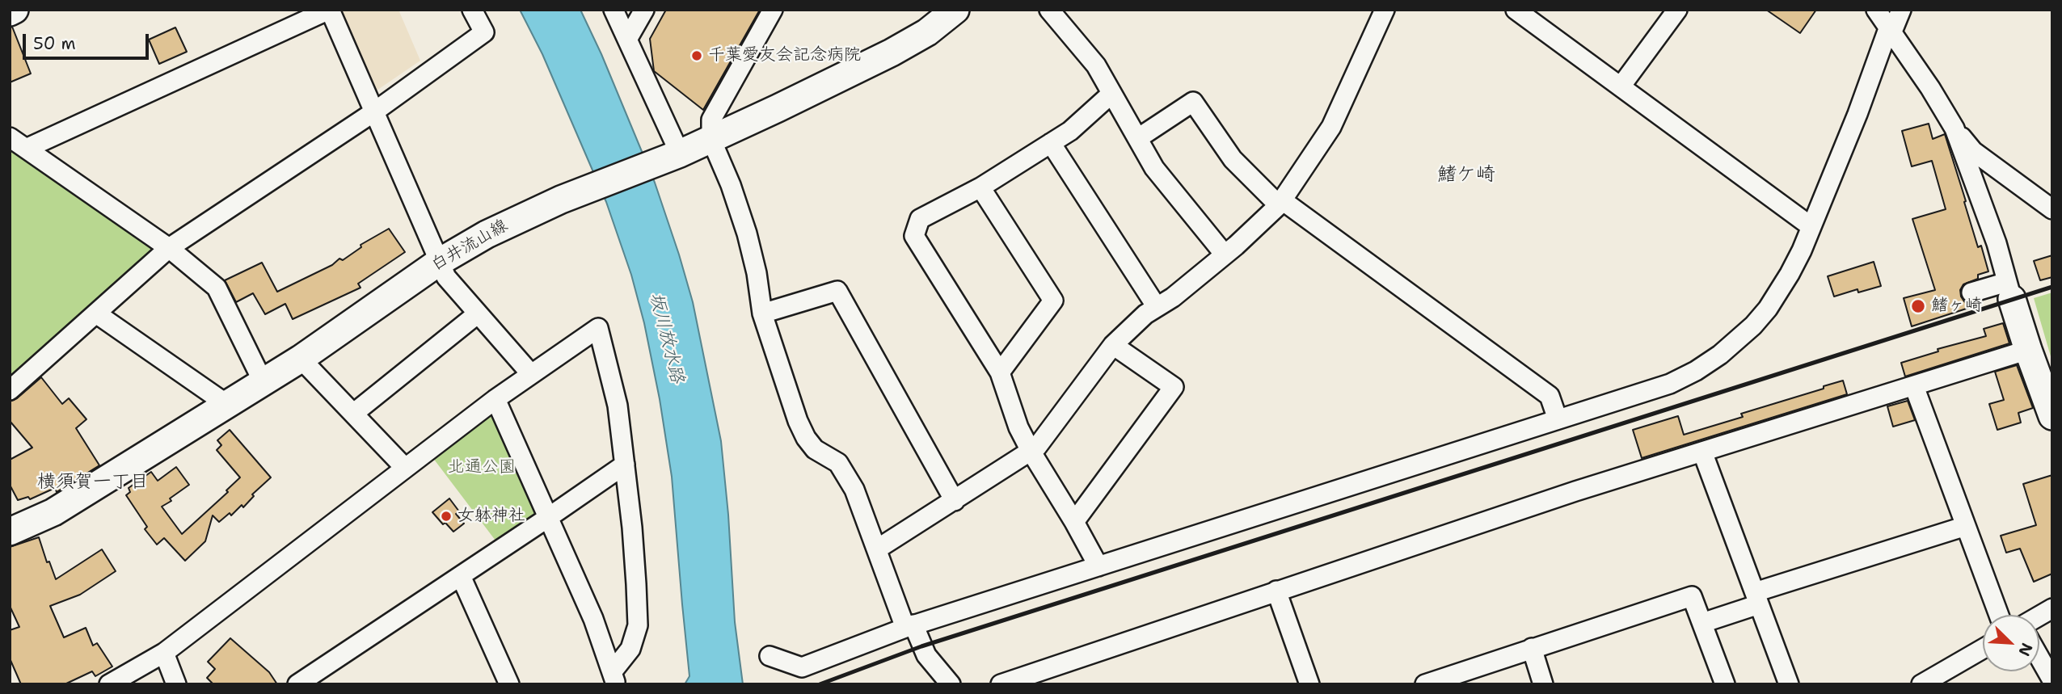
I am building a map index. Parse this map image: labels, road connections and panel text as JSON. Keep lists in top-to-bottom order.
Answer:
{
  "streets": {
    "main road": ["白井流山線"]
  },
  "districts": ["鰭ケ崎", "横須賀一丁目"],
  "water": ["坂川放水路"],
  "parks": ["北通公園"],
  "places": ["千葉愛友会記念病院", "鰭ヶ崎", "女躰神社"],
  "scale_bar": "50 m",
  "north": "bottom right"
}
